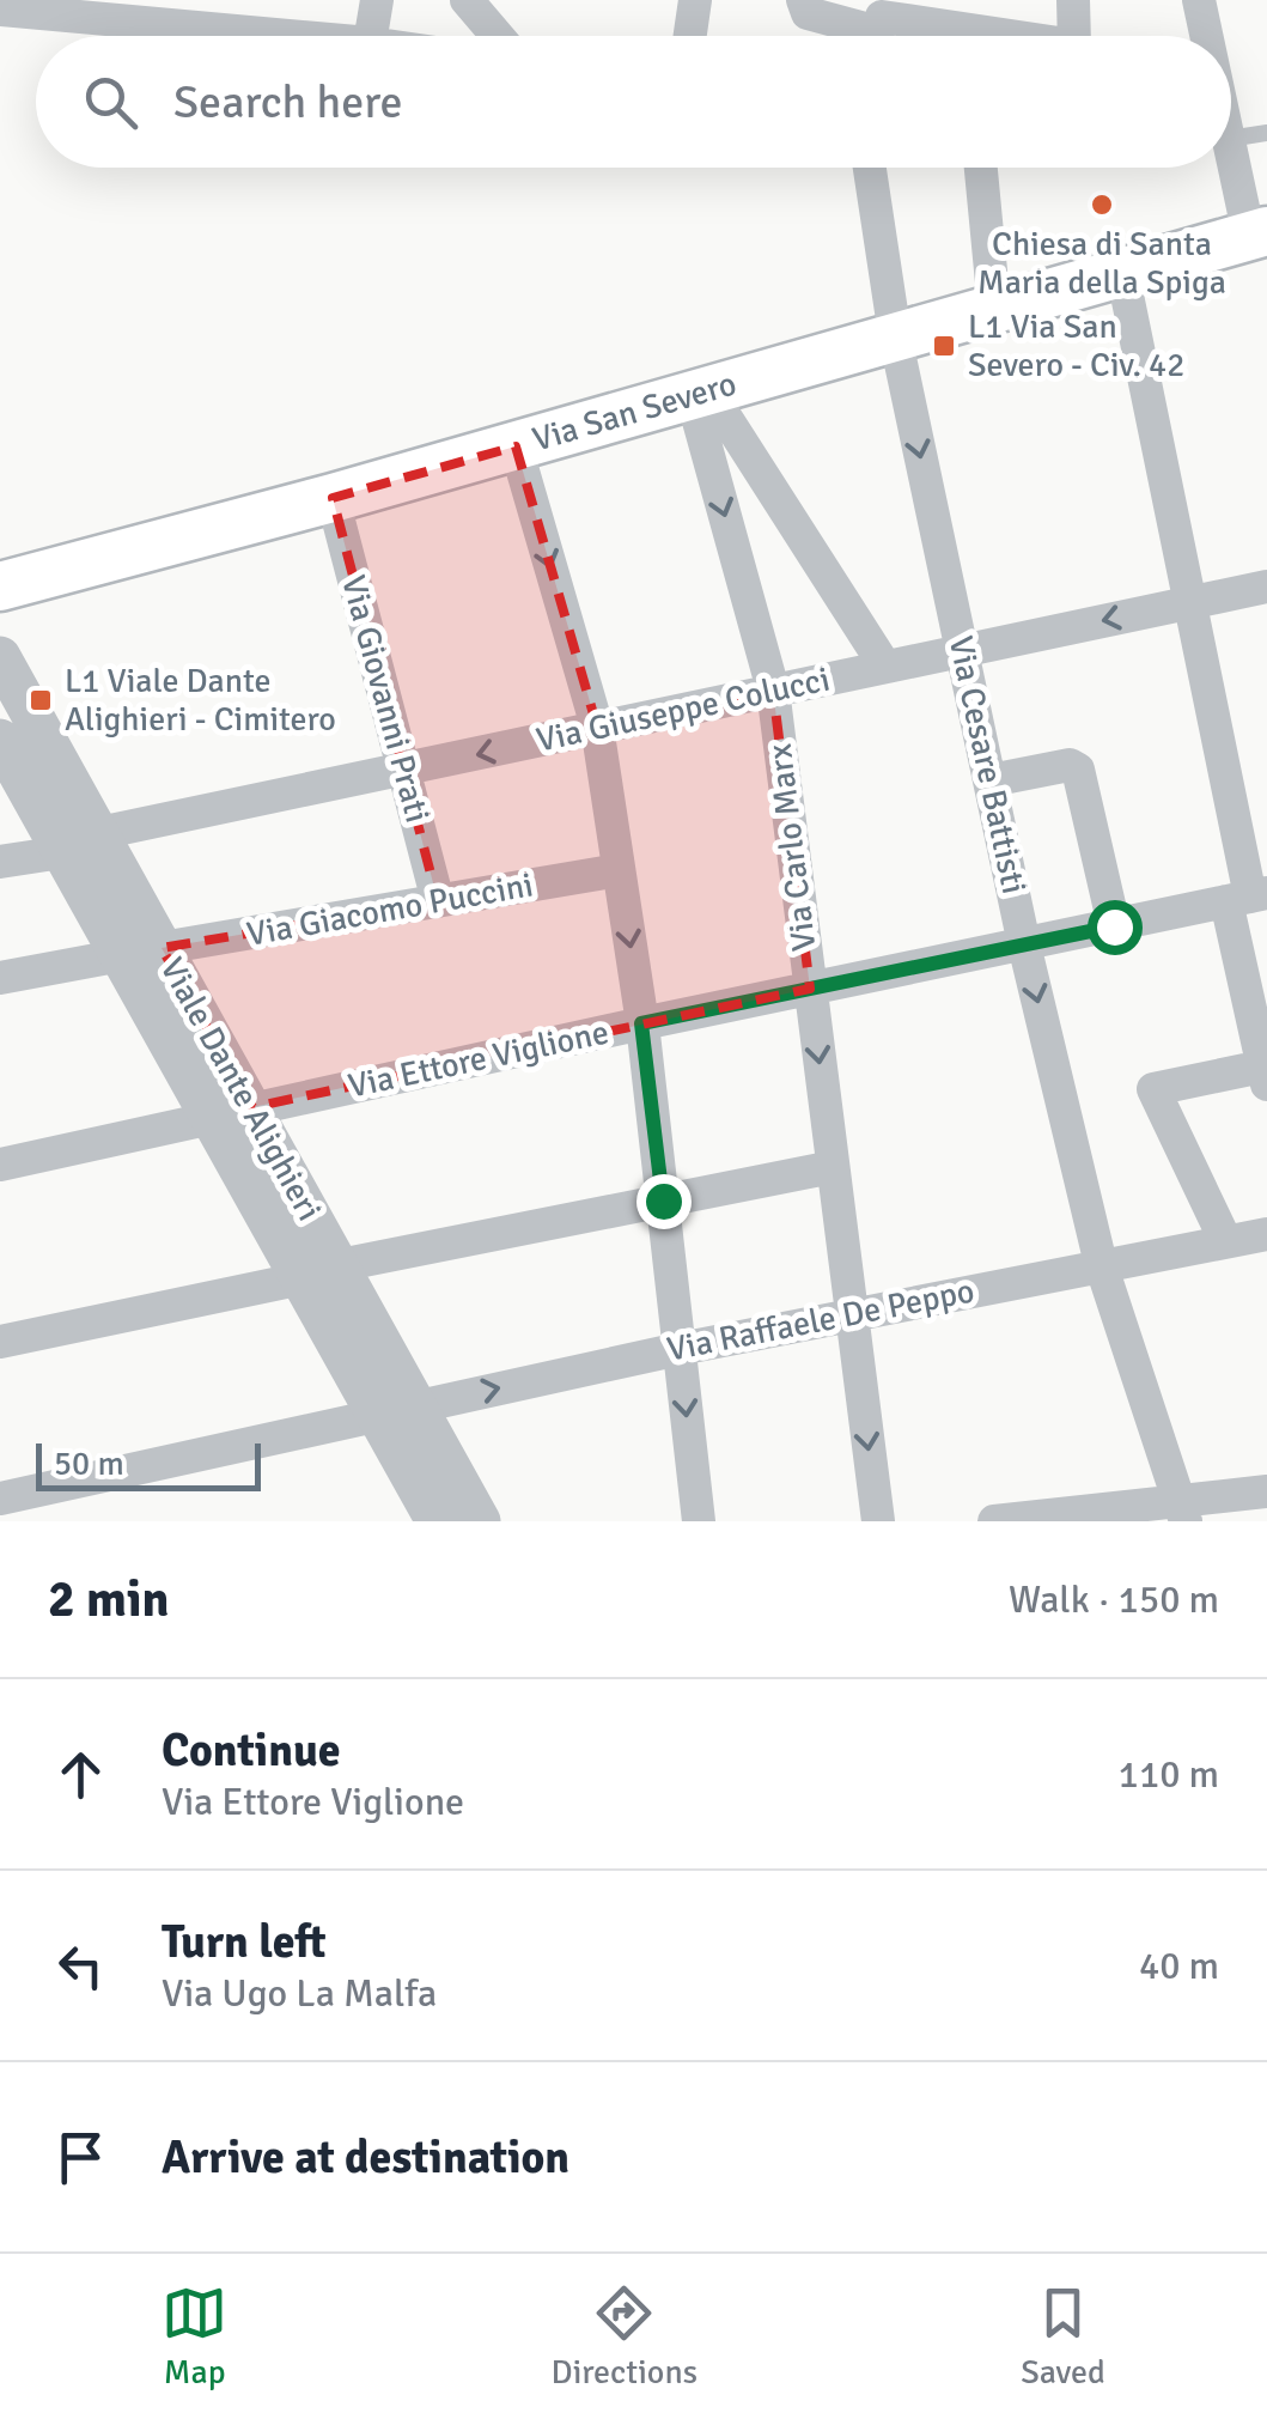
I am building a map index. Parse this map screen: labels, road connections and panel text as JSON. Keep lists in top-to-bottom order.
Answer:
{
  "streets": {
    "main road": ["Via San Severo"],
    "street": [
      "Via Giovanni Prati",
      "Via Giuseppe Colucci",
      "Via Cesare Battisti",
      "Via Carlo Marx",
      "Via Giacomo Puccini",
      "Via Ettore Viglione",
      "Viale Dante Alighieri",
      "Via Raffaele De Peppo"
    ]
  },
  "crossings": [
    ["Via San Severo", "Via Giovanni Prati"],
    ["Via San Severo", "Via Cesare Battisti"],
    ["Via San Severo", "Via Carlo Marx"],
    ["Via Giovanni Prati", "Via Giuseppe Colucci"],
    ["Via Giovanni Prati", "Via Giacomo Puccini"],
    ["Via Giuseppe Colucci", "Via Cesare Battisti"],
    ["Via Giuseppe Colucci", "Via Carlo Marx"],
    ["Via Giuseppe Colucci", "Viale Dante Alighieri"],
    ["Via Cesare Battisti", "Via Ettore Viglione"],
    ["Via Cesare Battisti", "Via Raffaele De Peppo"],
    ["Via Carlo Marx", "Via Ettore Viglione"],
    ["Via Carlo Marx", "Via Raffaele De Peppo"],
    ["Via Giacomo Puccini", "Viale Dante Alighieri"],
    ["Via Ettore Viglione", "Viale Dante Alighieri"],
    ["Viale Dante Alighieri", "Via Raffaele De Peppo"]
  ],
  "places": {
    "other": ["Chiesa di Santa Maria della Spiga"],
    "transit": ["L1 Via San Severo - Civ. 42", "L1 Viale Dante Alighieri - Cimitero"]
  },
  "scale_bar": "50 m",
  "page": {
    "search": "Search here",
    "scale": "50 m",
    "heading": ["2 min", "Walk · 150 m"],
    "list": [
      ["Continue", "Via Ettore Viglione", "110 m"],
      ["Turn left", "Via Ugo La Malfa", "40 m"],
      "Arrive at destination"
    ],
    "nav": ["Map", "Directions", "Saved"]
  }
}
